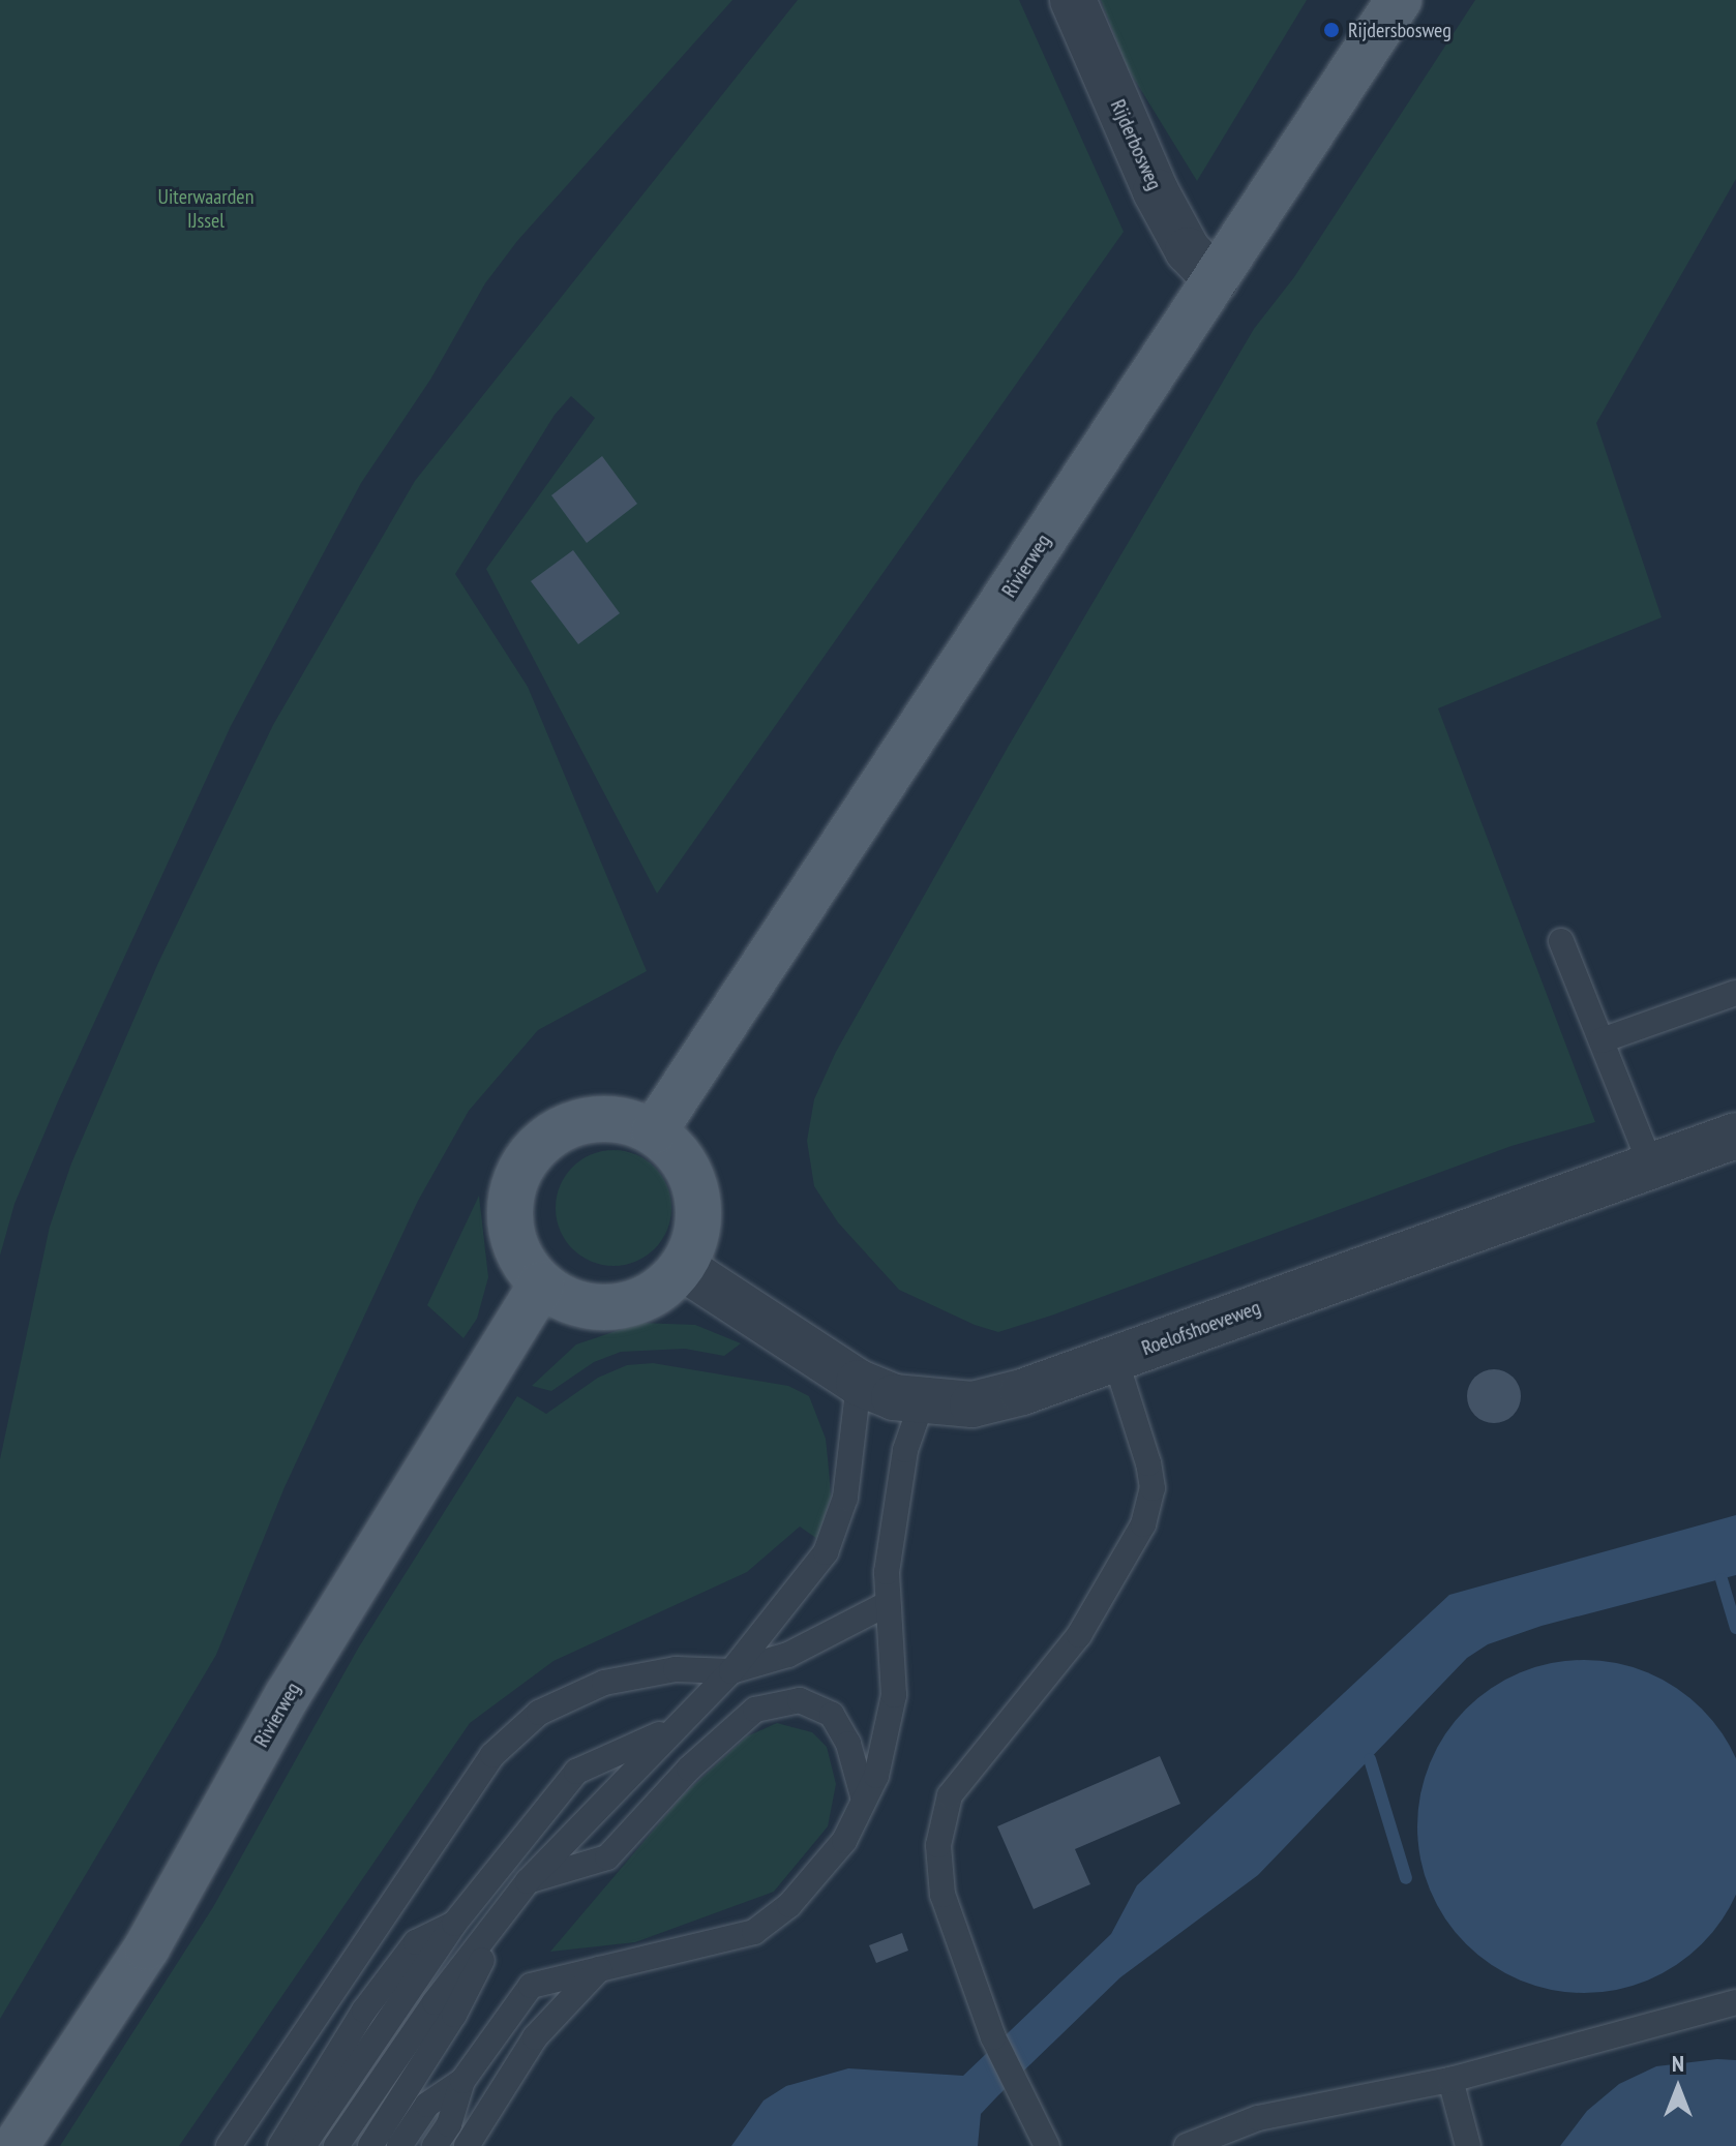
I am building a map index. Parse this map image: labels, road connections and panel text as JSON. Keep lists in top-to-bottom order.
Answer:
{
  "streets": {
    "main road": ["Rivierweg"],
    "street": ["Rijderbosweg", "Roelofshoeveweg"]
  },
  "crossings": [
    ["Rijderbosweg", "Rivierweg"],
    ["Rivierweg", "Roelofshoeveweg"]
  ],
  "parks": ["Uiterwaarden IJssel"],
  "places": ["Rijdersbosweg"],
  "north": "top"
}
